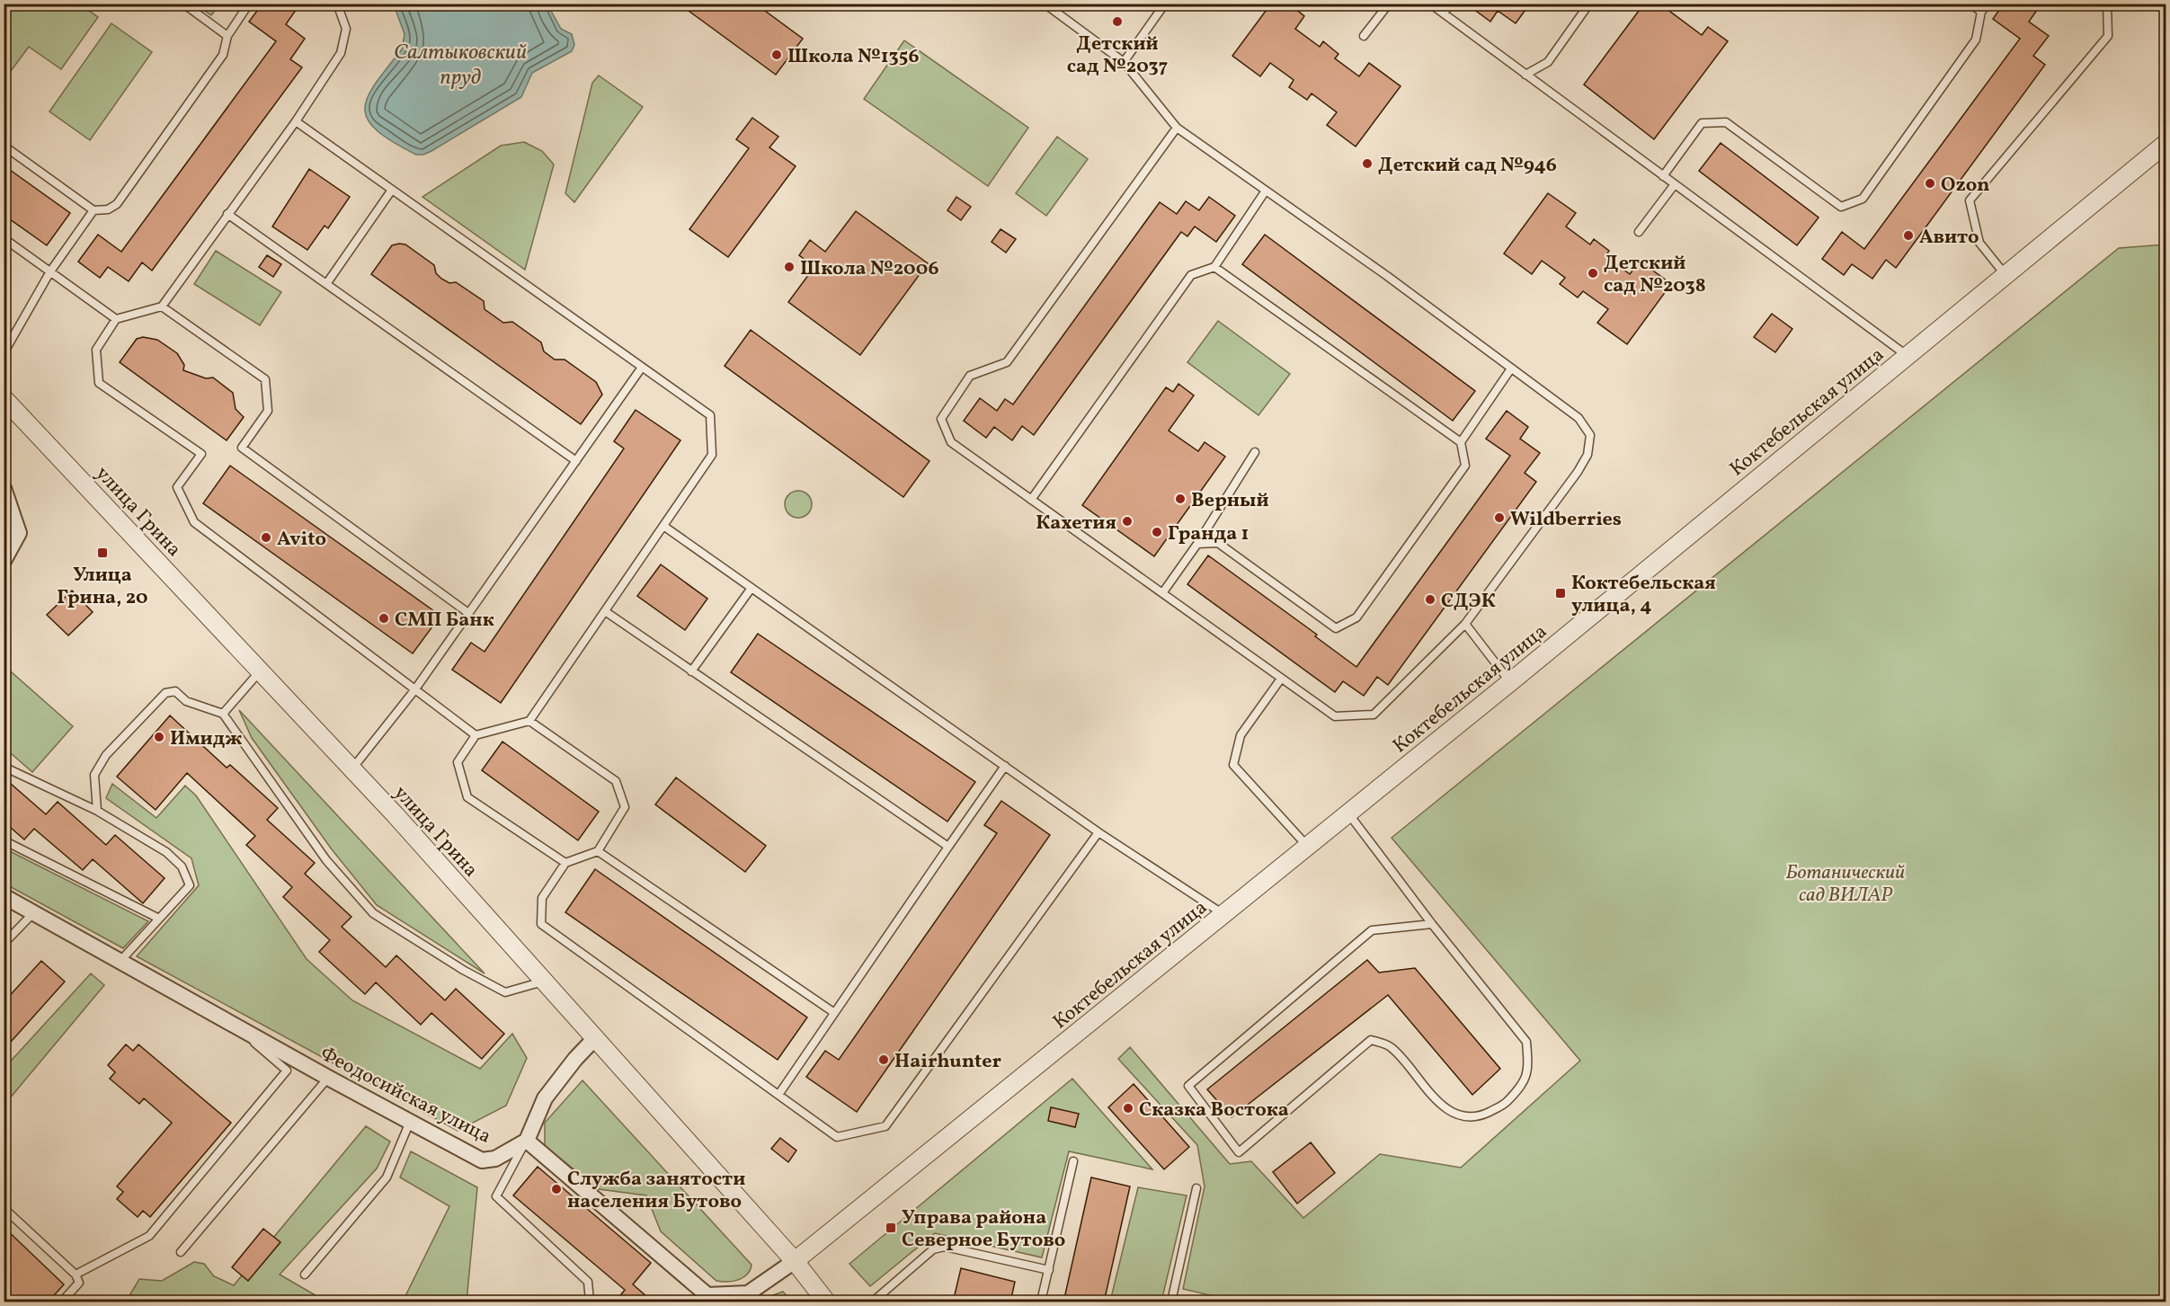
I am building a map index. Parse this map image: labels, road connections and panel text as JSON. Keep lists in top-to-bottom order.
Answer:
{
  "streets": {
    "street": ["Коктебельская улица", "улица Грина", "Феодосийская улица"]
  },
  "crossings": [
    ["Коктебельская улица", "улица Грина"]
  ],
  "water": ["Салтыковский пруд"],
  "parks": ["Ботанический сад ВИЛАР"],
  "places": {
    "other": [
      "Детский сад №2037",
      "Школа №1356",
      "Детский сад №946",
      "Ozon",
      "Авито",
      "Школа №2006",
      "Детский сад №2038",
      "Верный",
      "Wildberries",
      "Кахетия",
      "Гранда 1",
      "Avito",
      "СДЭК",
      "СМП Банк",
      "Имидж",
      "Hairhunter",
      "Сказка Востока",
      "Служба занятости населения Бутово"
    ],
    "transit": ["Улица Грина, 20", "Коктебельская улица, 4", "Управа района Северное Бутово"]
  }
}
